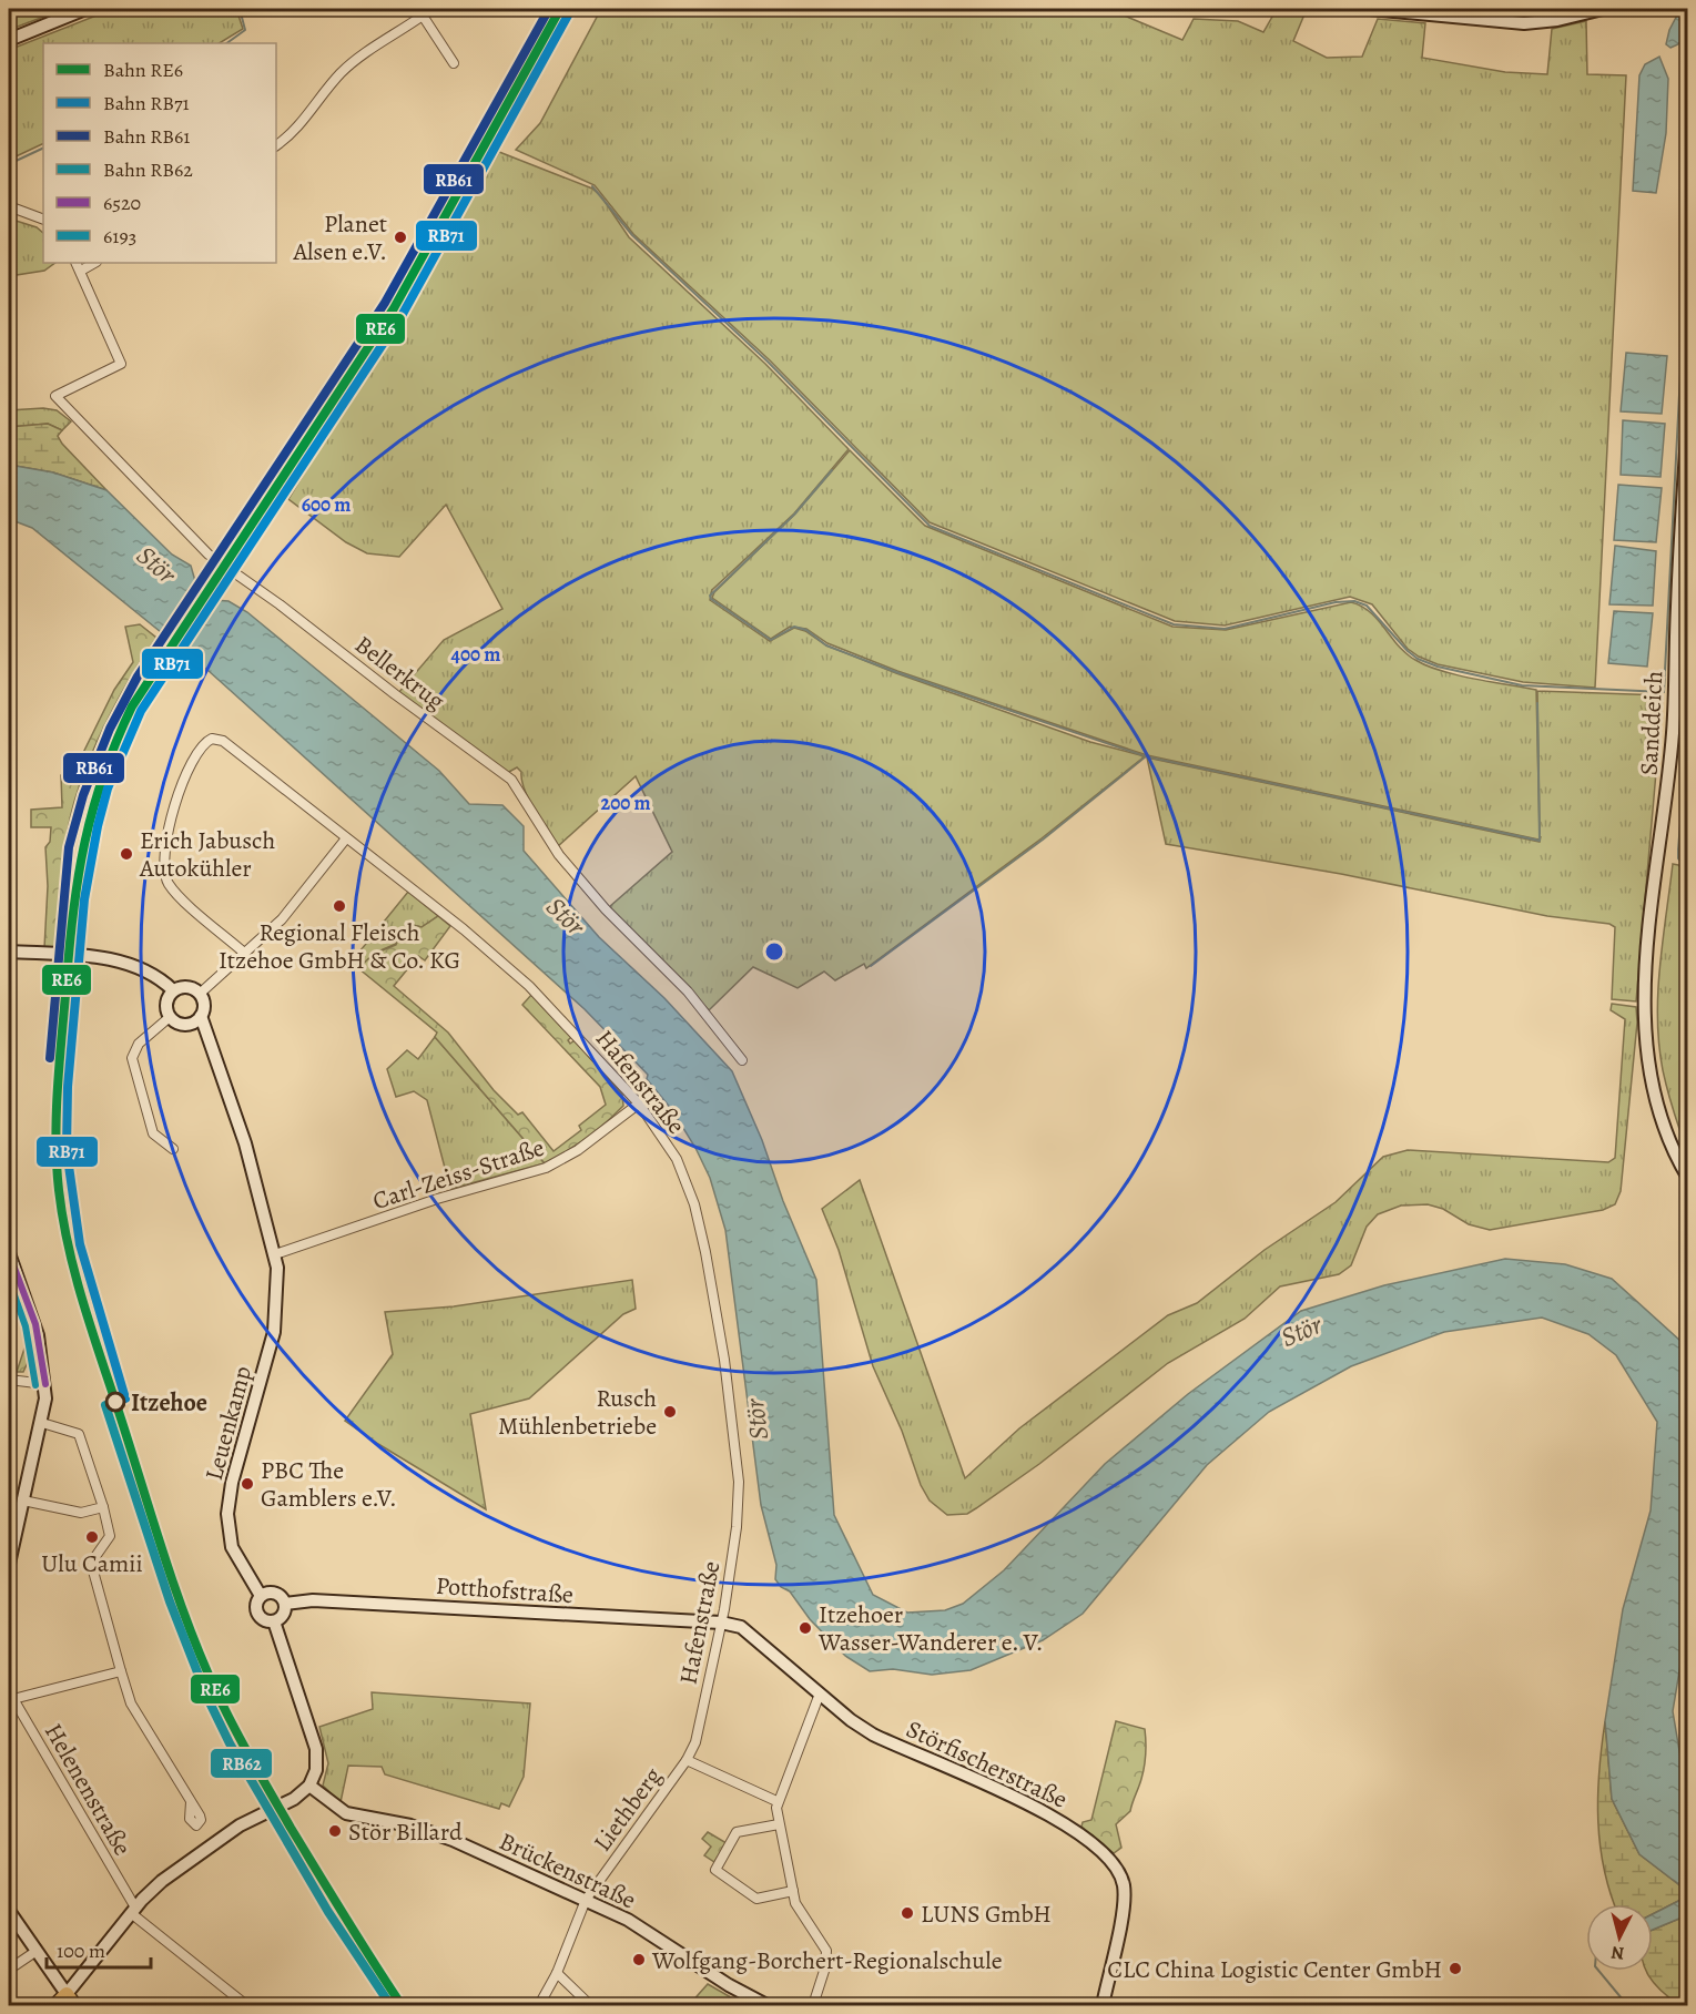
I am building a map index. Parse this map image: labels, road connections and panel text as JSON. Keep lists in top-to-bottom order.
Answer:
{
  "streets": {
    "street": [
      "Bellerkrug",
      "Sanddeich",
      "Hafenstraße",
      "Carl-Zeiss-Straße",
      "Leuenkamp",
      "Potthofstraße",
      "Störfischerstraße",
      "Helenenstraße",
      "Liethberg",
      "Brückenstraße"
    ]
  },
  "crossings": [
    ["Hafenstraße", "Carl-Zeiss-Straße"],
    ["Hafenstraße", "Potthofstraße"],
    ["Hafenstraße", "Störfischerstraße"],
    ["Hafenstraße", "Liethberg"],
    ["Carl-Zeiss-Straße", "Leuenkamp"],
    ["Leuenkamp", "Potthofstraße"],
    ["Leuenkamp", "Brückenstraße"],
    ["Potthofstraße", "Störfischerstraße"],
    ["Liethberg", "Brückenstraße"]
  ],
  "water": ["Stör"],
  "places": [
    "Planet Alsen e.V.",
    "Erich Jabusch Autokühler",
    "Regional Fleisch Itzehoe GmbH & Co. KG",
    "Itzehoe",
    "Rusch Mühlenbetriebe",
    "PBC The Gamblers e.V.",
    "Ulu Camii",
    "Itzehoer Wasser-Wanderer e. V.",
    "Stör Billard",
    "LUNS GmbH",
    "Wolfgang-Borchert-Regionalschule",
    "CLC China Logistic Center GmbH"
  ],
  "lines": [
    "rail line RE6",
    "rail line RB61",
    "rail line RB71",
    "transit line 6520",
    "transit line 6193",
    "rail line RB62"
  ],
  "legend": [
    "Bahn RE6",
    "Bahn RB71",
    "Bahn RB61",
    "Bahn RB62",
    "6520",
    "6193"
  ],
  "scale_bar": "100 m",
  "north": "bottom",
  "rings": ["600 m", "400 m", "200 m"]
}
